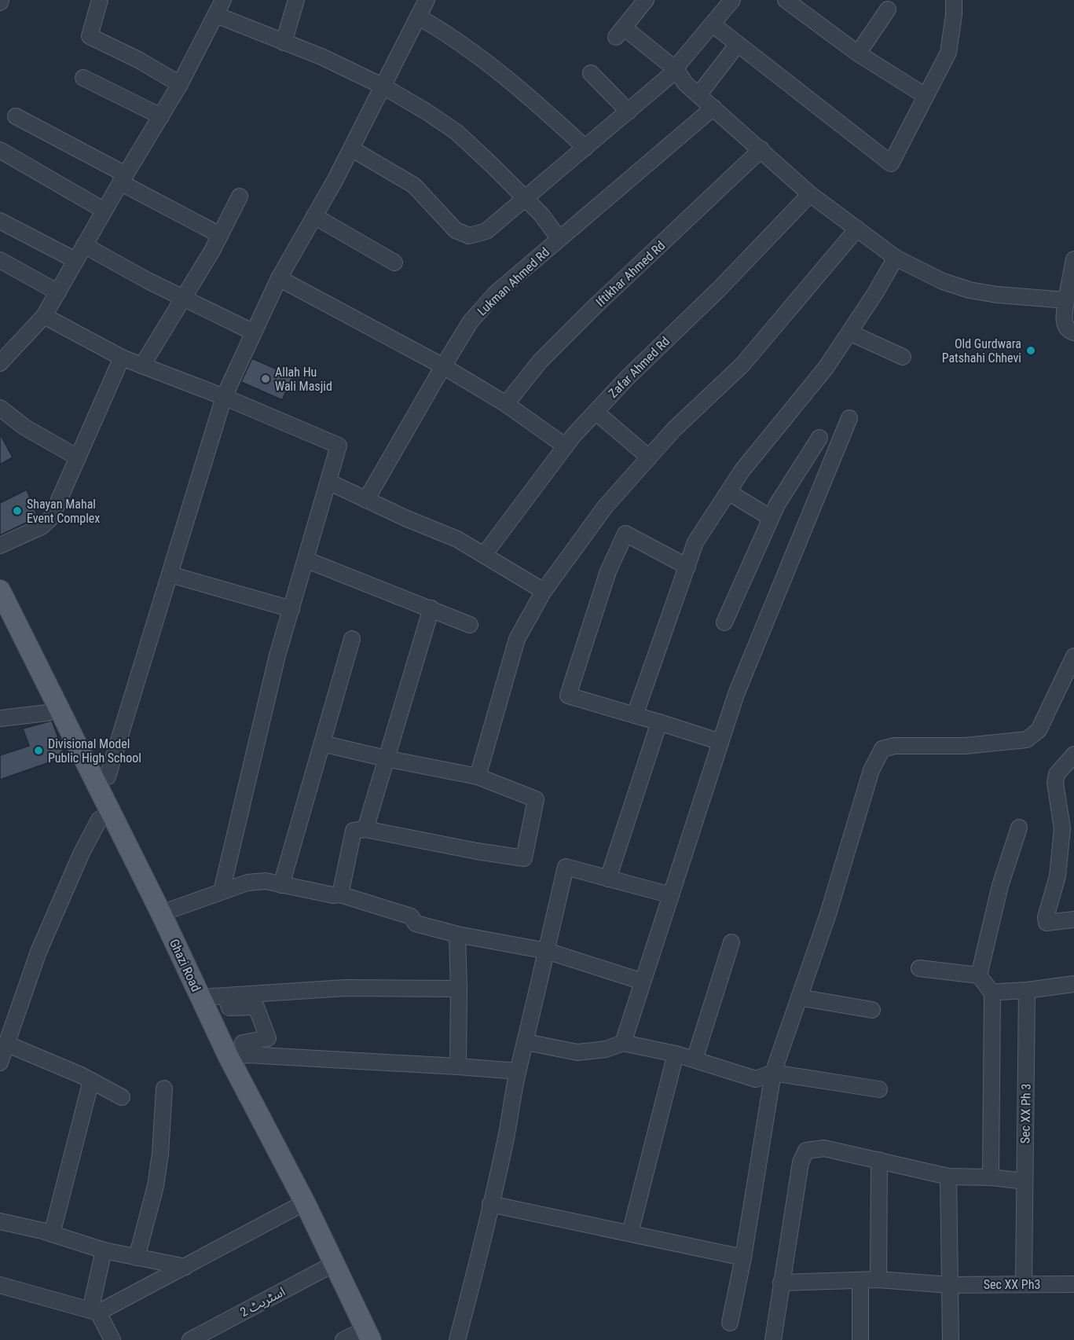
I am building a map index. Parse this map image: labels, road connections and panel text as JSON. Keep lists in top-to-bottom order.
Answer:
{
  "streets": {
    "main road": ["Ghazi Road"],
    "street": [
      "Iftikhar Ahmed Rd",
      "Lukman Ahmed Rd",
      "Zafar Ahmed Rd",
      "Sec XX Ph 3",
      "Sec XX Ph3",
      "اسٹریٹ 2"
    ]
  },
  "crossings": [
    ["Ghazi Road", "اسٹریٹ 2"],
    ["Sec XX Ph 3", "Sec XX Ph3"]
  ],
  "places": [
    "Old Gurdwara Patshahi Chhevi",
    "Allah Hu Wali Masjid",
    "Shayan Mahal Event Complex",
    "Divisional Model Public High School"
  ]
}
